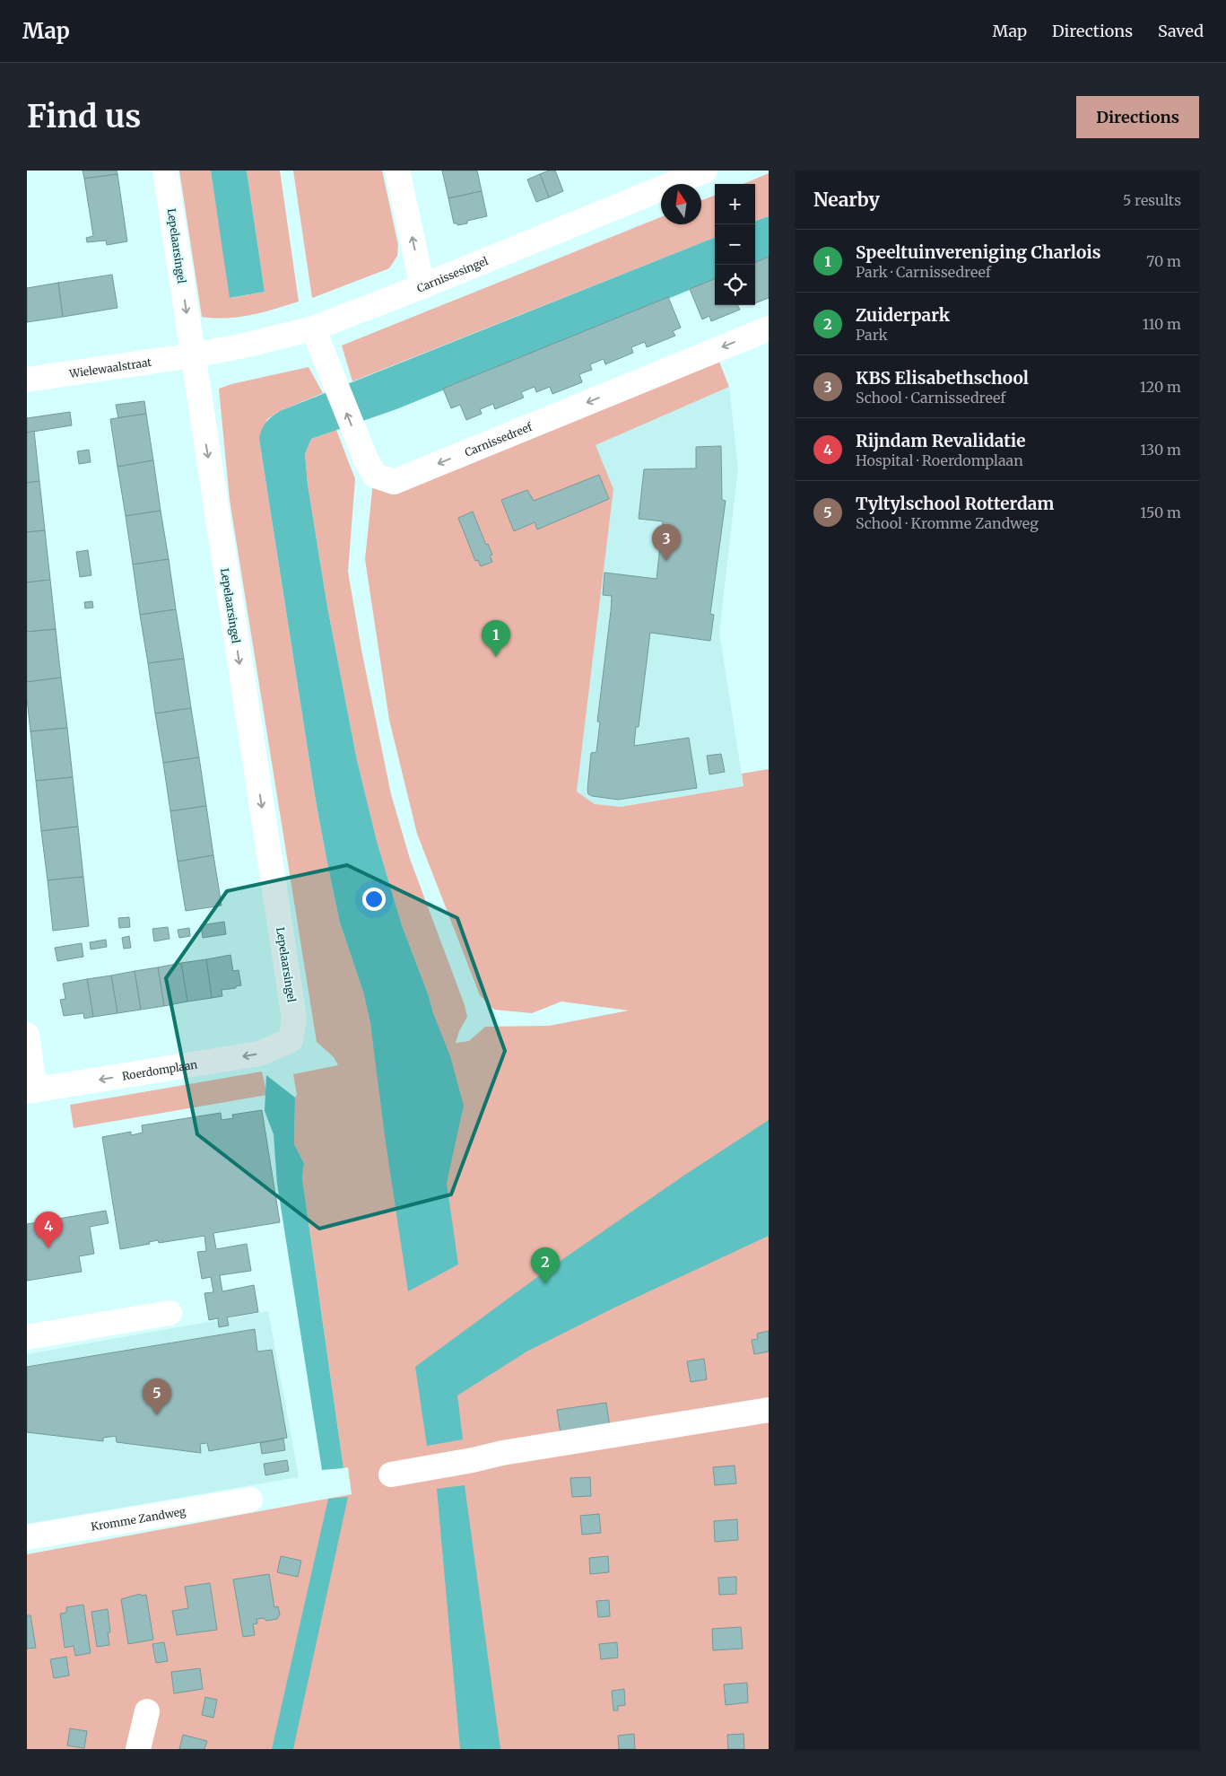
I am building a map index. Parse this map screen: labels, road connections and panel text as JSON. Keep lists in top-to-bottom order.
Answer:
{
  "streets": {
    "street": [
      "Lepelaarsingel",
      "Carnissesingel",
      "Wielewaalstraat",
      "Carnissedreef",
      "Roerdomplaan",
      "Kromme Zandweg"
    ]
  },
  "crossings": [
    ["Lepelaarsingel", "Carnissesingel"],
    ["Lepelaarsingel", "Wielewaalstraat"],
    ["Lepelaarsingel", "Roerdomplaan"],
    ["Carnissesingel", "Wielewaalstraat"],
    ["Carnissesingel", "Carnissedreef"]
  ],
  "one_way": ["Lepelaarsingel", "Roerdomplaan"],
  "north": "top",
  "page": {
    "header": "Map",
    "nav": ["Map", "Directions", "Saved"],
    "buttons": "Directions",
    "title": "Find us",
    "heading": ["Nearby", "5 results"],
    "map_buttons": ["+", "−"],
    "list": [
      {
        "mark": "1",
        "name": "Speeltuinvereniging Charlois",
        "note": "Park · Carnissedreef",
        "value": "70 m"
      },
      {
        "mark": "2",
        "name": "Zuiderpark",
        "note": "Park",
        "value": "110 m"
      },
      {
        "mark": "3",
        "name": "KBS Elisabethschool",
        "note": "School · Carnissedreef",
        "value": "120 m"
      },
      {
        "mark": "4",
        "name": "Rijndam Revalidatie",
        "note": "Hospital · Roerdomplaan",
        "value": "130 m"
      },
      {
        "mark": "5",
        "name": "Tyltylschool Rotterdam",
        "note": "School · Kromme Zandweg",
        "value": "150 m"
      }
    ],
    "pins": [
      "3",
      "1",
      "4",
      "2",
      "5"
    ]
  }
}
